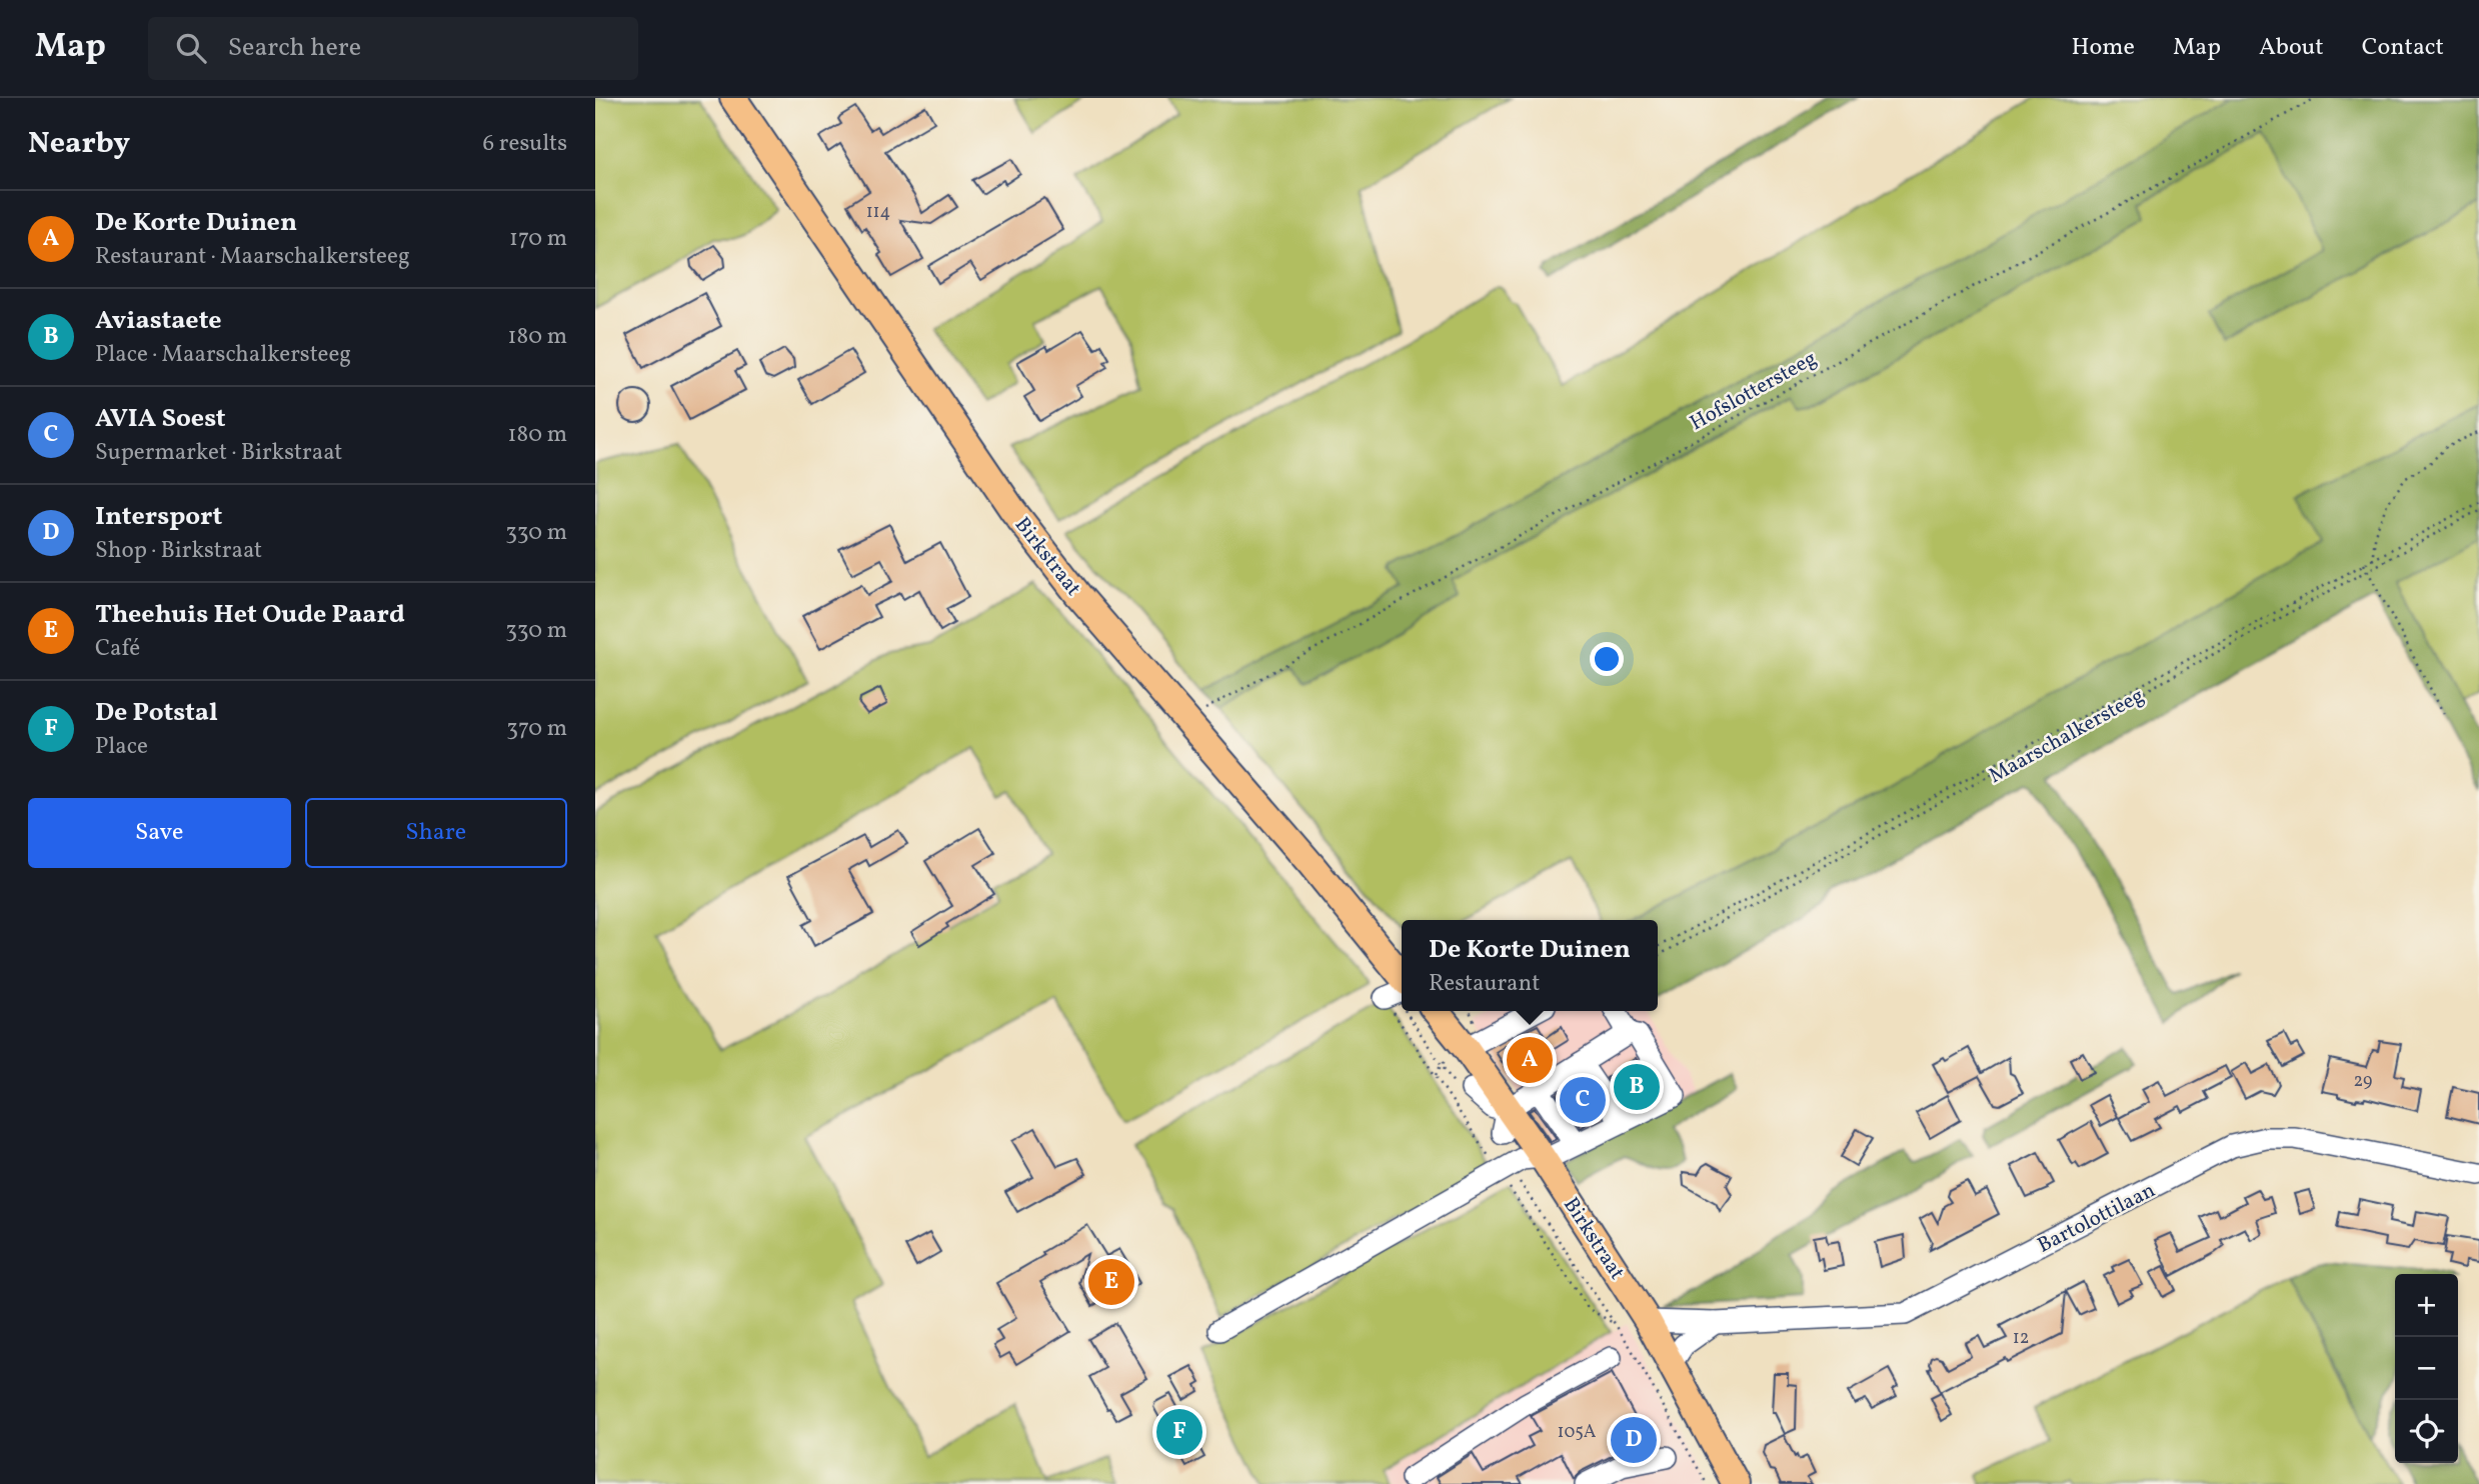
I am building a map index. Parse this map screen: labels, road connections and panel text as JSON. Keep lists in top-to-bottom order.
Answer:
{
  "streets": {
    "main road": ["Birkstraat"],
    "street": ["Bartolottilaan"],
    "path": ["Hofslottersteeg", "Maarschalkersteeg"]
  },
  "crossings": [
    ["Birkstraat", "Bartolottilaan"]
  ],
  "house_numbers": [
    "114",
    "29",
    "12",
    "105A"
  ],
  "page": {
    "header": "Map",
    "search": "Search here",
    "nav": [
      "Home",
      "Map",
      "About",
      "Contact"
    ],
    "heading": ["Nearby", "6 results"],
    "list": [
      {
        "mark": "A",
        "name": "De Korte Duinen",
        "note": "Restaurant · Maarschalkersteeg",
        "value": "170 m"
      },
      {
        "mark": "B",
        "name": "Aviastaete",
        "note": "Place · Maarschalkersteeg",
        "value": "180 m"
      },
      {
        "mark": "C",
        "name": "AVIA Soest",
        "note": "Supermarket · Birkstraat",
        "value": "180 m"
      },
      {
        "mark": "D",
        "name": "Intersport",
        "note": "Shop · Birkstraat",
        "value": "330 m"
      },
      {
        "mark": "E",
        "name": "Theehuis Het Oude Paard",
        "note": "Café",
        "value": "330 m"
      },
      {
        "mark": "F",
        "name": "De Potstal",
        "note": "Place",
        "value": "370 m"
      }
    ],
    "buttons": ["Save", "Share"],
    "popup": ["De Korte Duinen", "Restaurant"],
    "pins": [
      "A",
      "B",
      "C",
      "E",
      "F",
      "D"
    ],
    "map_buttons": ["+", "−"]
  }
}
